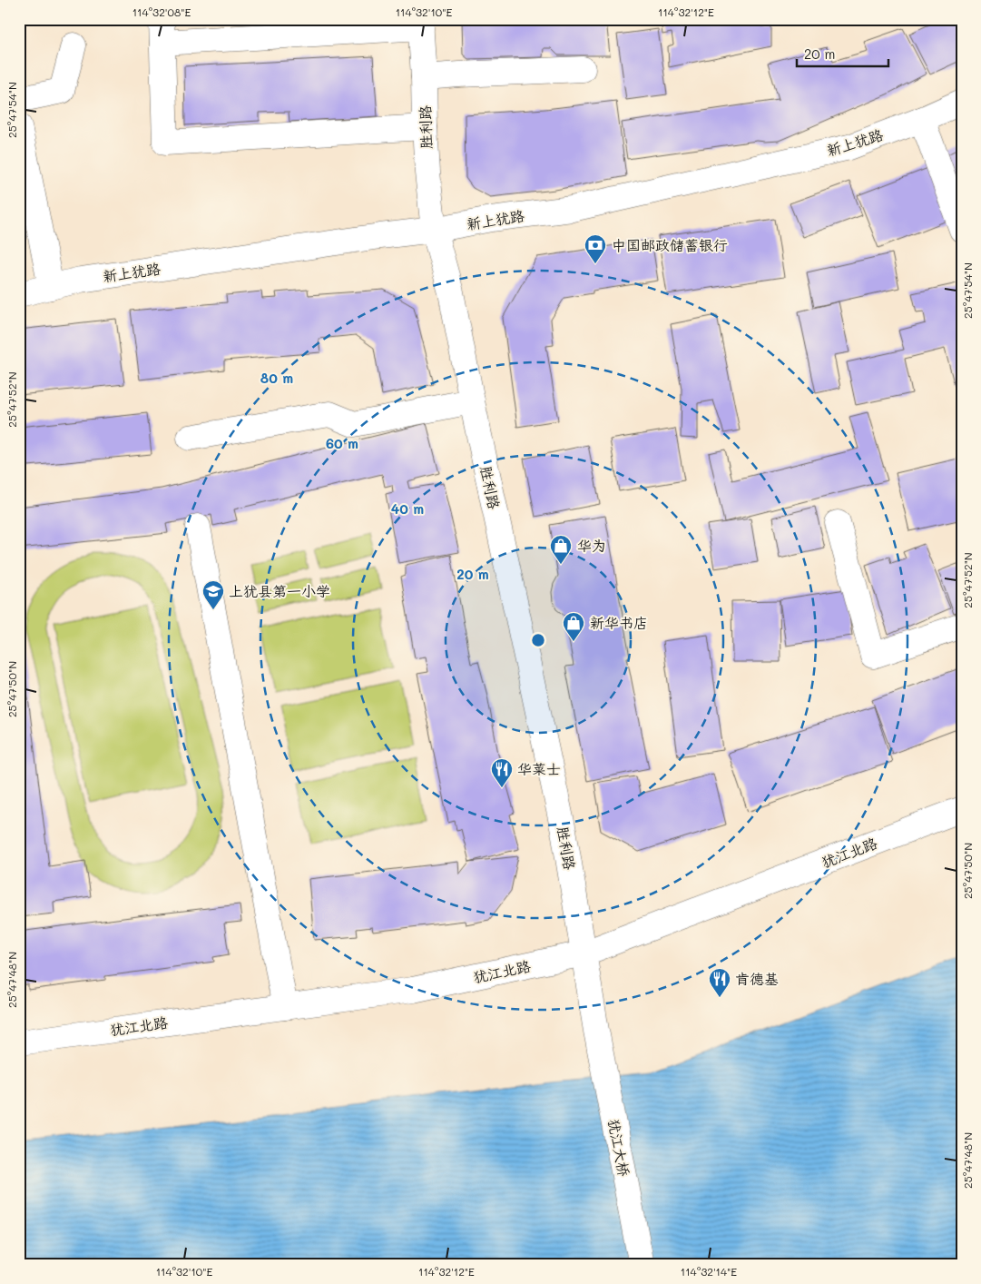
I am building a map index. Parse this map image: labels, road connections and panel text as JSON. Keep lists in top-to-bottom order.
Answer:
{
  "streets": {
    "street": [
      "胜利路",
      "新上犹路",
      "犹江北路",
      "犹江大桥"
    ]
  },
  "crossings": [
    ["胜利路", "新上犹路"],
    ["胜利路", "犹江北路"],
    ["胜利路", "犹江大桥"]
  ],
  "places": {
    "bank": ["中国邮政储蓄银行"],
    "shop": ["华为", "新华书店"],
    "school or university": ["上犹县第一小学"],
    "restaurant": ["华莱士", "肯德基"]
  },
  "scale_bar": "20 m",
  "coordinates": [
    "114°32'08\"E",
    "114°32'10\"E",
    "114°32'12\"E",
    "25°47'54\"N",
    "25°47'52\"N",
    "25°47'50\"N",
    "25°47'48\"N",
    "114°32'14\"E"
  ],
  "rings": [
    "80 m",
    "60 m",
    "40 m",
    "20 m"
  ]
}
